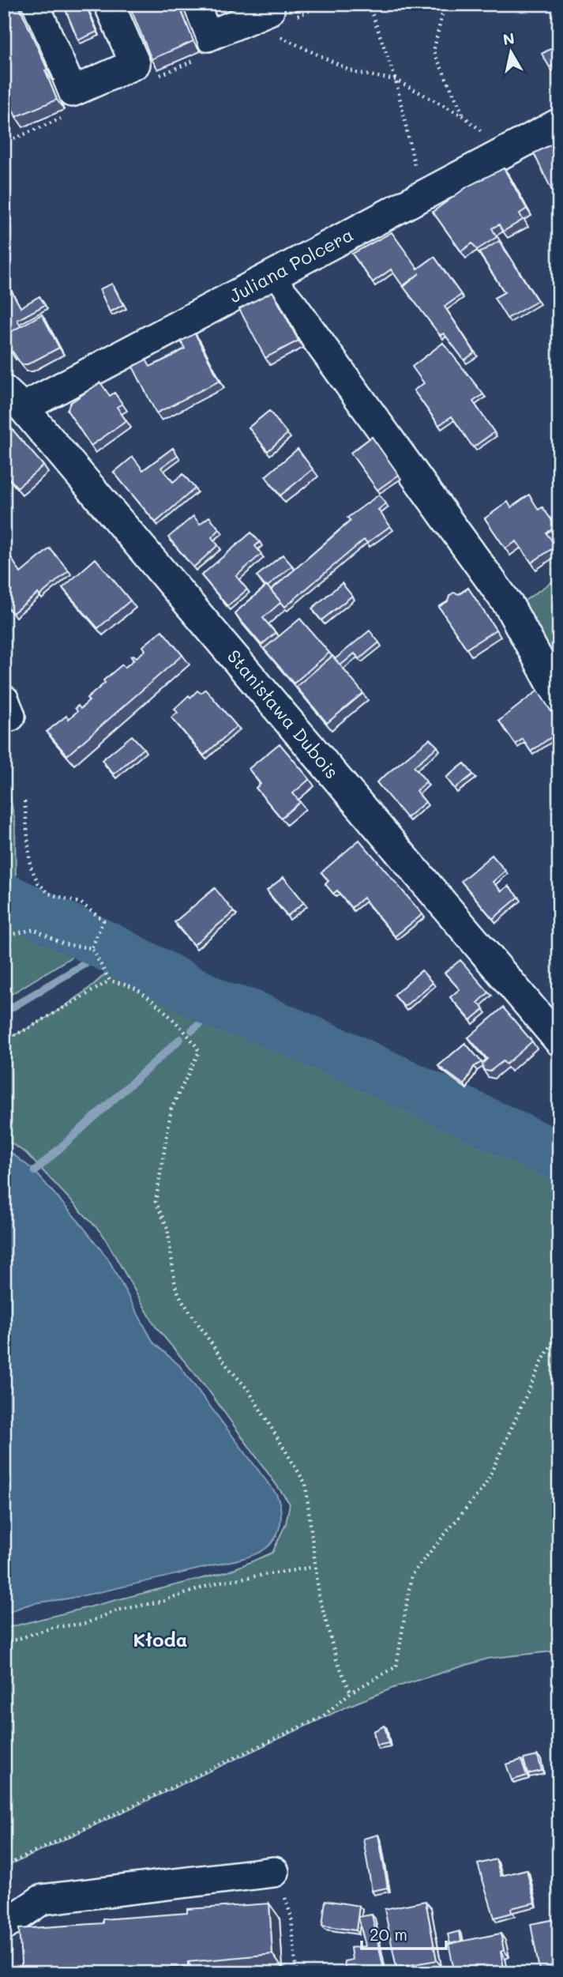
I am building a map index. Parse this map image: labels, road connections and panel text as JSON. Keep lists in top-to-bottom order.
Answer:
{
  "streets": {
    "street": ["Juliana Polcera", "Stanisława Dubois"]
  },
  "crossings": [
    ["Juliana Polcera", "Stanisława Dubois"]
  ],
  "districts": ["Kłoda"],
  "scale_bar": "20 m",
  "north": "top"
}
